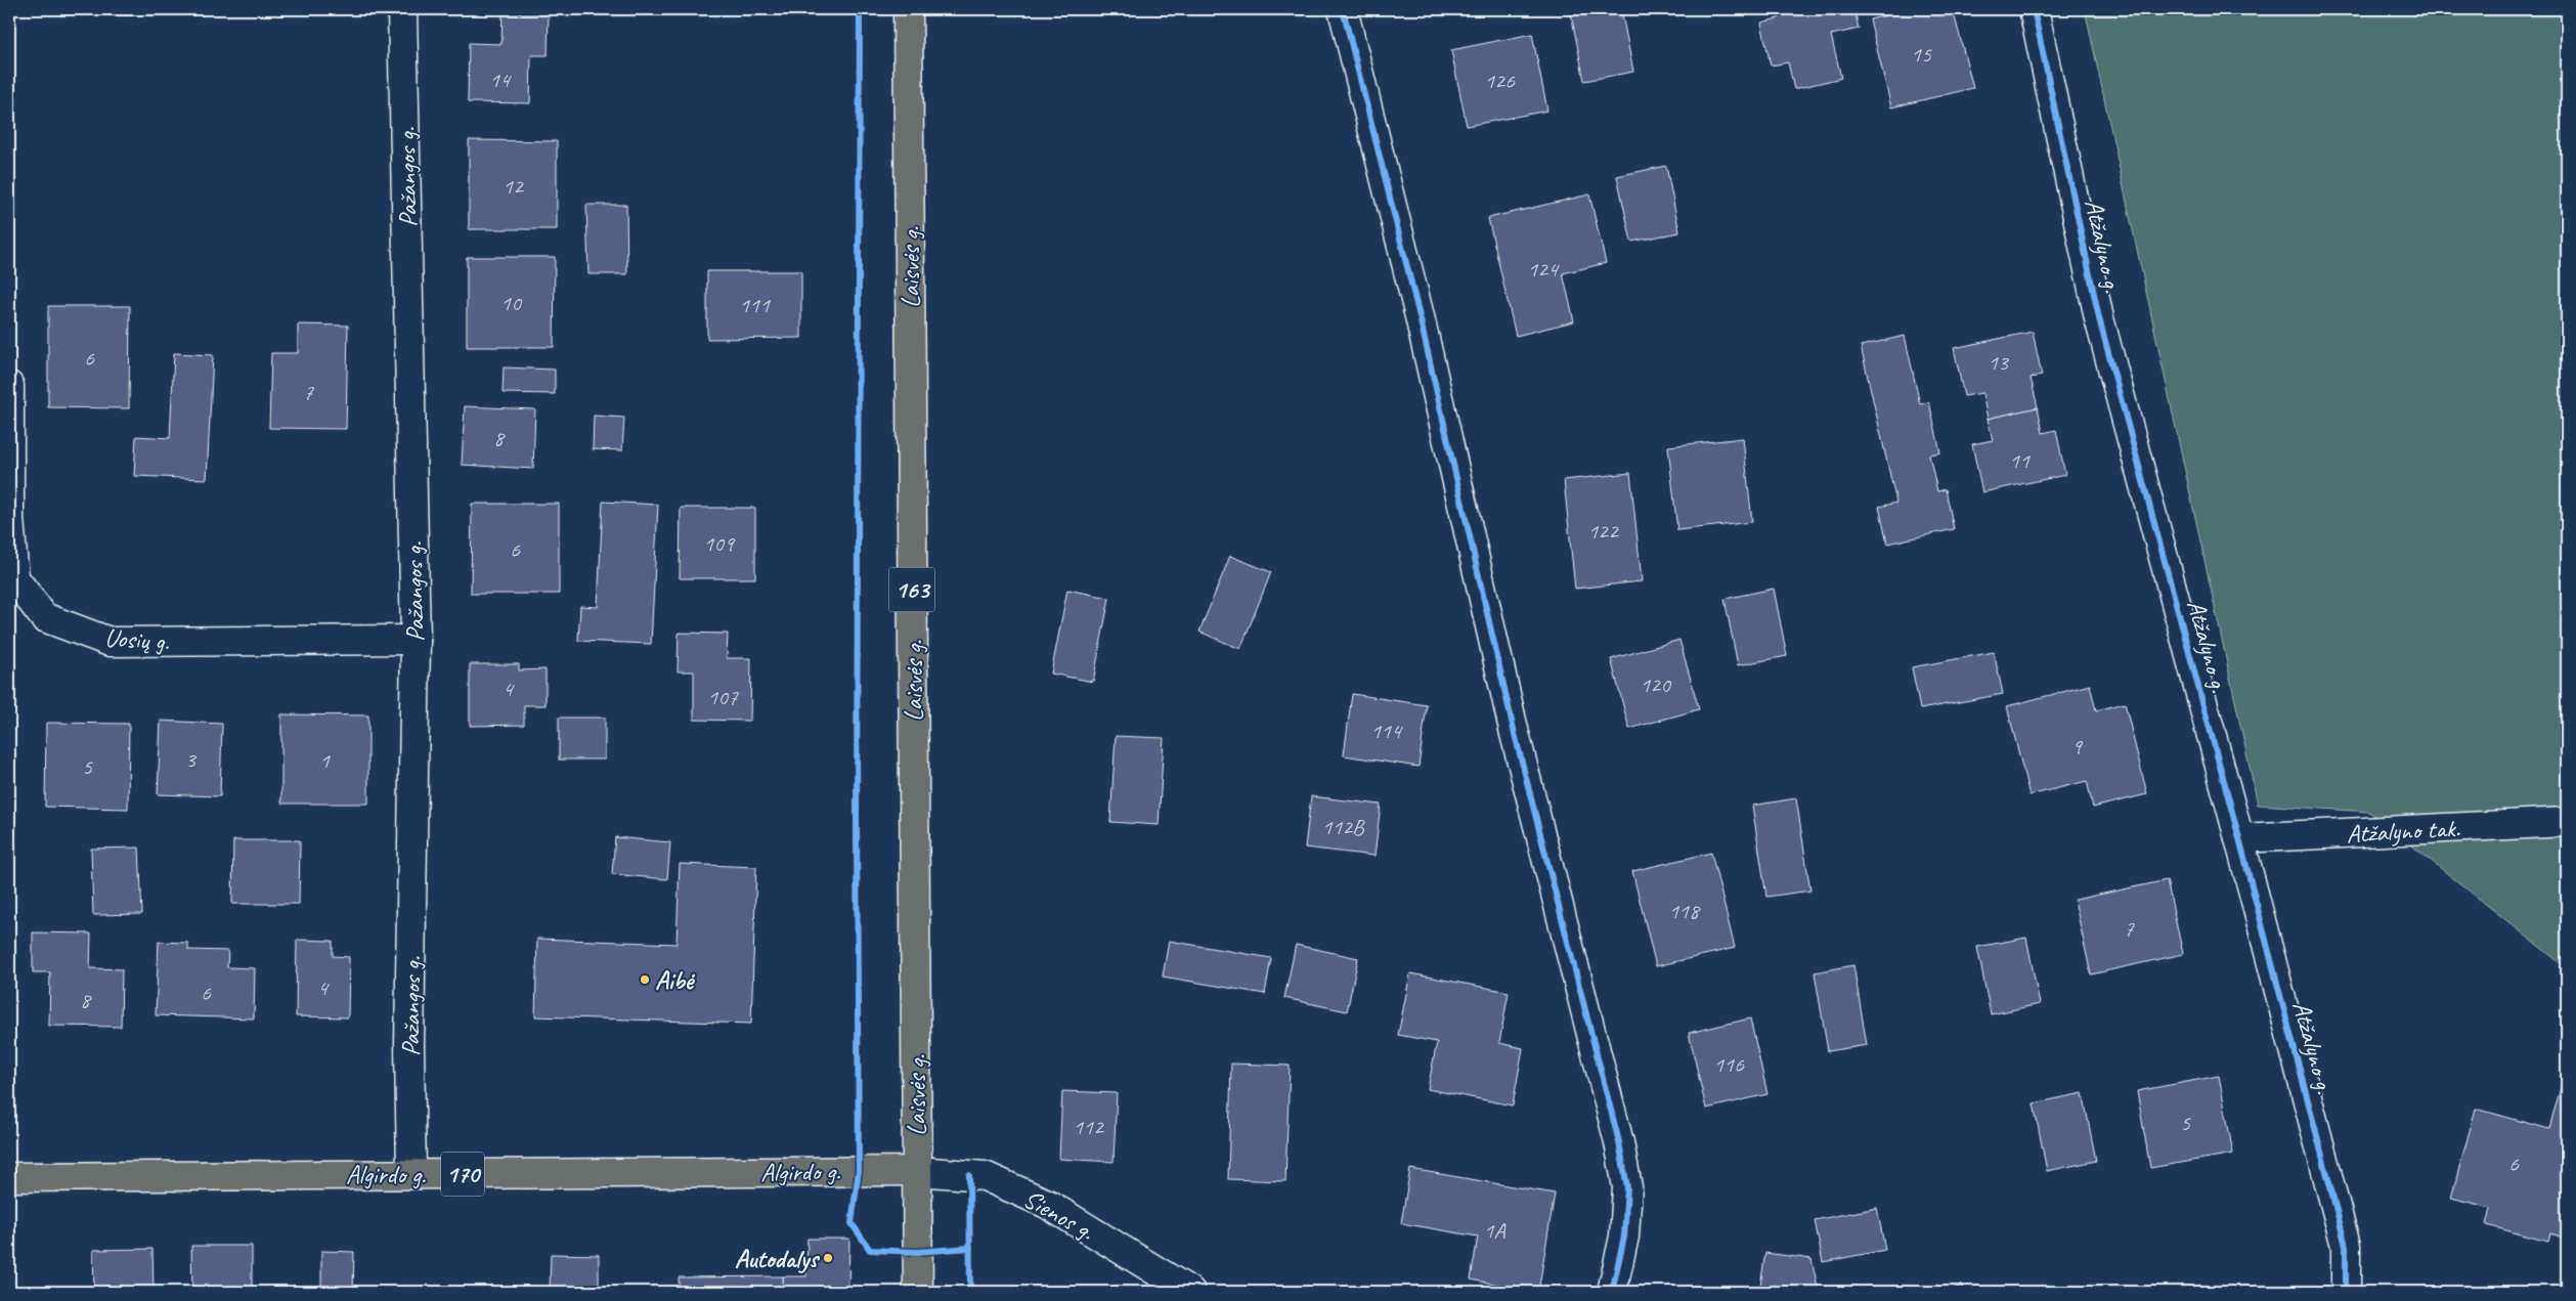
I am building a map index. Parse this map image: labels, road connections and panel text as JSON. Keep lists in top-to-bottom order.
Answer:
{
  "streets": {
    "main road": [
      "Laisvės g.",
      "163",
      "Algirdo g.",
      "170"
    ],
    "street": [
      "Pažangos g.",
      "Atžalyno g.",
      "Uosių g.",
      "Atžalyno tak.",
      "Sienos g."
    ]
  },
  "crossings": [
    ["Pažangos g.", "Uosių g."],
    ["Pažangos g.", "Algirdo g."],
    ["Atžalyno g.", "Atžalyno tak."],
    ["Laisvės g.", "Algirdo g."],
    ["Laisvės g.", "Sienos g."],
    ["Algirdo g.", "Sienos g."]
  ],
  "places": ["Aibė", "Autodalys"],
  "house_numbers": [
    "15",
    "14",
    "126",
    "12",
    "124",
    "10",
    "111",
    "6",
    "13",
    "7",
    "8",
    "11",
    "122",
    "109",
    "6",
    "120",
    "4",
    "107",
    "114",
    "9",
    "3",
    "1",
    "5",
    "112B",
    "118",
    "7",
    "4",
    "6",
    "8",
    "116",
    "5",
    "112",
    "6",
    "1A"
  ]
}
